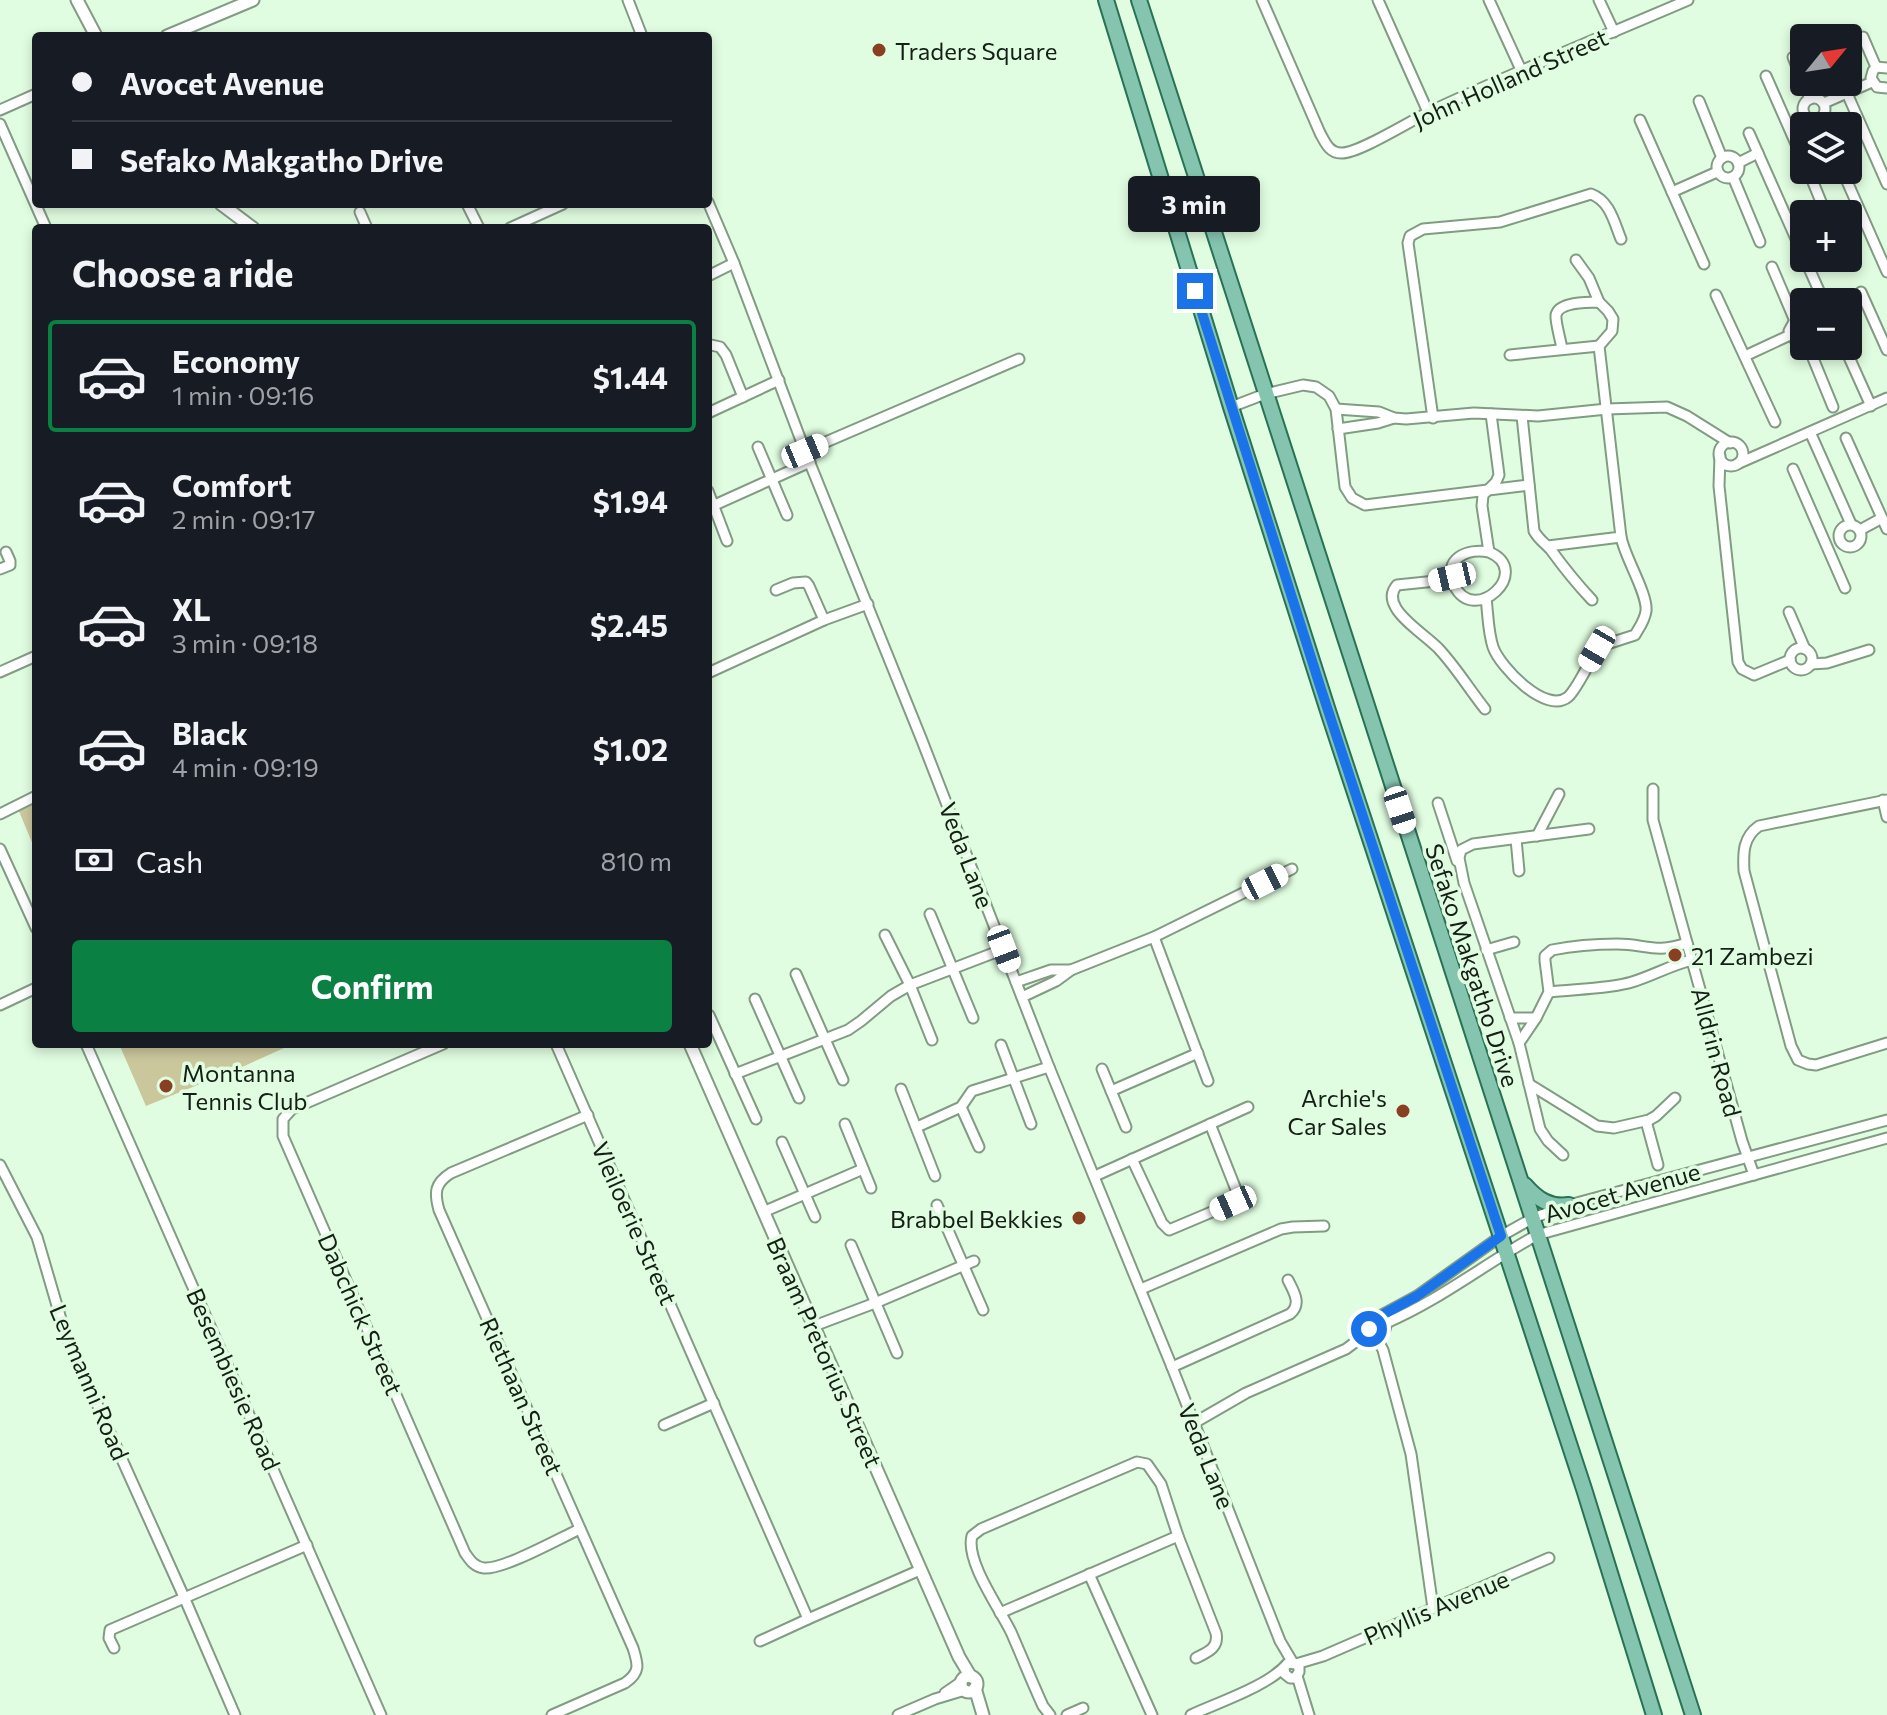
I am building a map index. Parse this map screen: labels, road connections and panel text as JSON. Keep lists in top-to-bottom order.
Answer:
{
  "streets": {
    "main road": ["Sefako Makgatho Drive"],
    "street": [
      "John Holland Street",
      "Veda Lane",
      "Alldrin Road",
      "Avocet Avenue",
      "Vleiloerie Street",
      "Dabchick Street",
      "Braam Pretorius Street",
      "Besembiesie Road",
      "Leymanni Road",
      "Riethaan Street",
      "Phyllis Avenue"
    ]
  },
  "crossings": [
    ["Veda Lane", "Phyllis Avenue"],
    ["Sefako Makgatho Drive", "Avocet Avenue"],
    ["Alldrin Road", "Avocet Avenue"],
    ["Vleiloerie Street", "Riethaan Street"],
    ["Dabchick Street", "Riethaan Street"]
  ],
  "places": [
    "Traders Square",
    "21 Zambezi",
    "Montanna Tennis Club",
    "Archie's Car Sales",
    "Brabbel Bekkies"
  ],
  "north": "top right",
  "page": {
    "map_buttons": ["+", "−"],
    "banner": ["Avocet Avenue", "Sefako Makgatho Drive"],
    "bubble": "3 min",
    "heading": "Choose a ride",
    "list": [
      {
        "name": "Economy",
        "note": "1 min · 09:16",
        "value": "$1.44"
      },
      {
        "name": "Comfort",
        "note": "2 min · 09:17",
        "value": "$1.94"
      },
      {
        "name": "XL",
        "note": "3 min · 09:18",
        "value": "$2.45"
      },
      {
        "name": "Black",
        "note": "4 min · 09:19",
        "value": "$1.02"
      }
    ],
    "pay": ["Cash", "810 m"],
    "buttons": "Confirm"
  }
}
